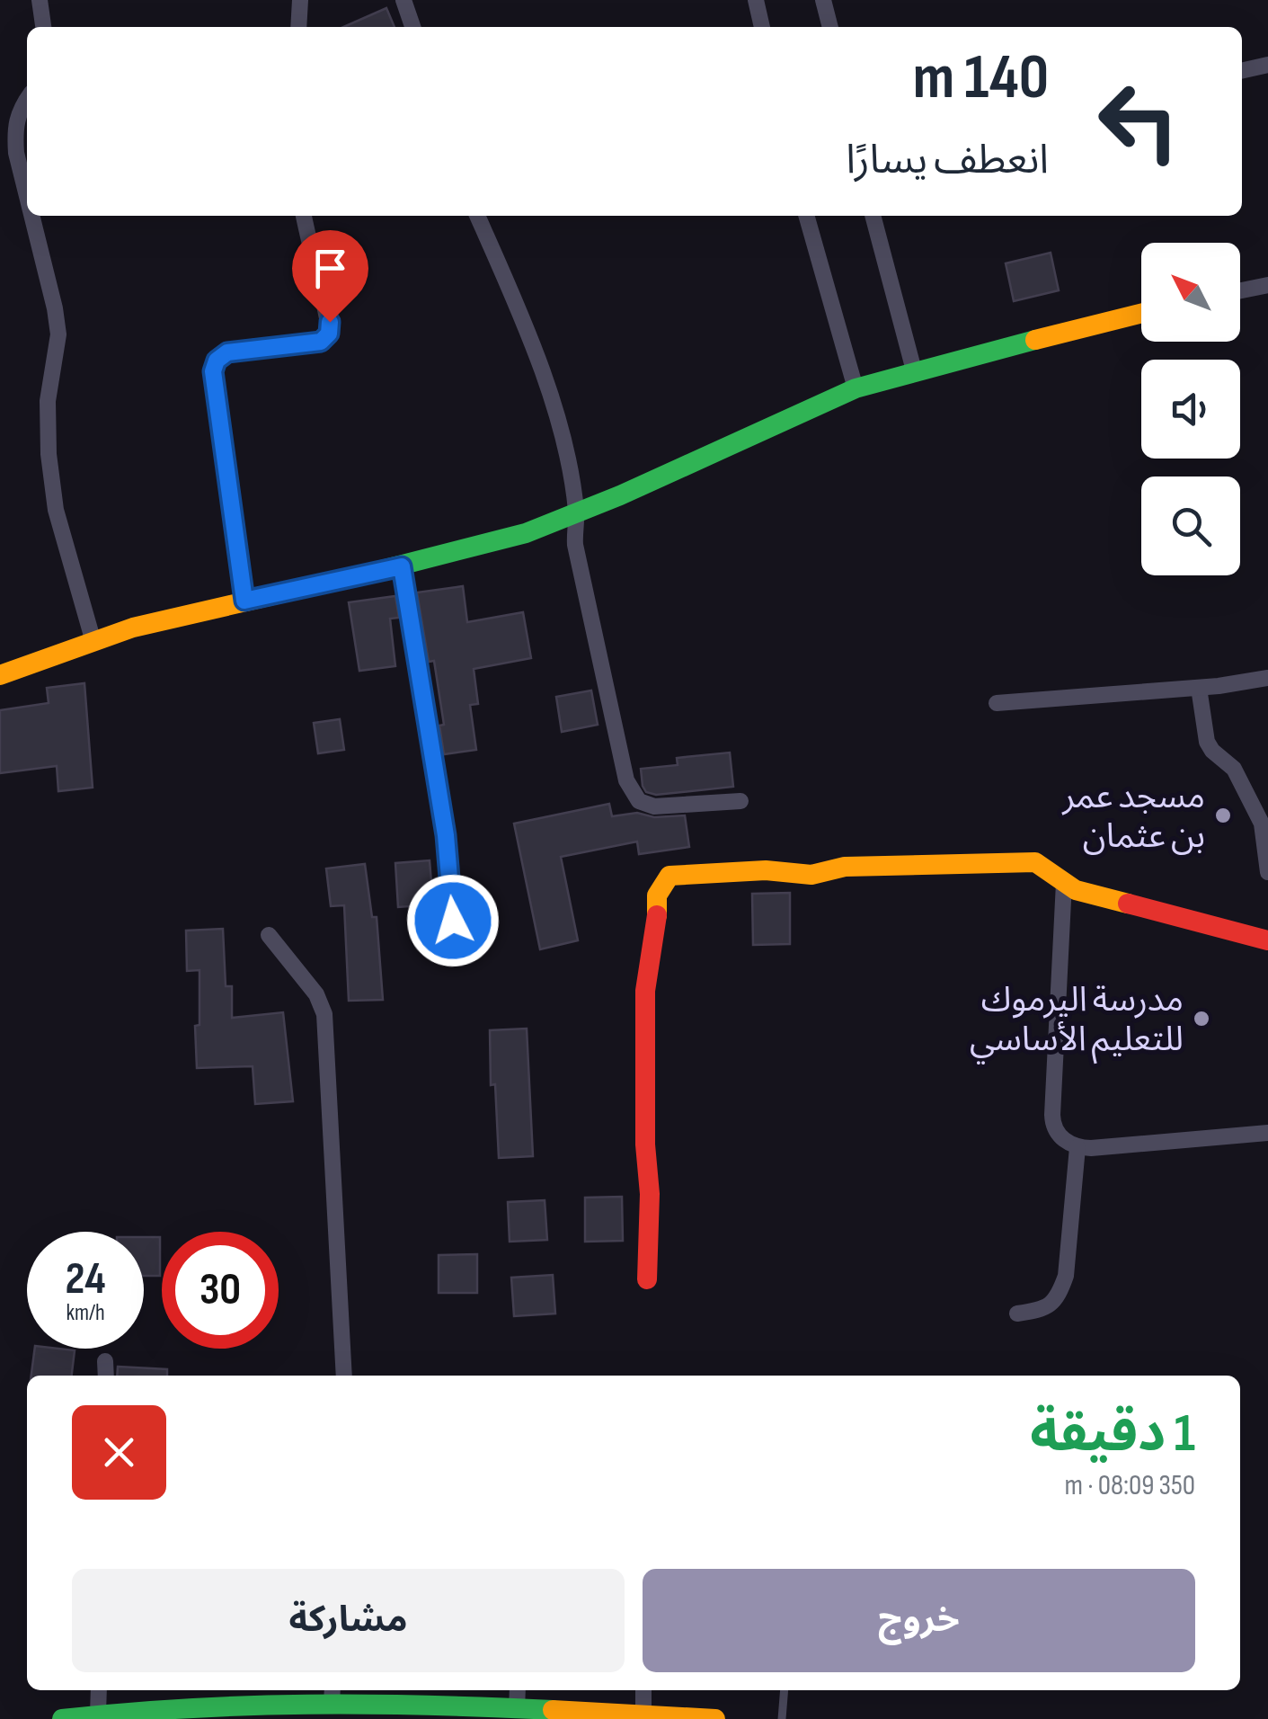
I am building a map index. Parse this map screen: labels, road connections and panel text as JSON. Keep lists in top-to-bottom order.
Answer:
{
  "places": ["مسجد عمر بن عثمان", "مدرسة اليرموك للتعليم الأساسي"],
  "north": "top left",
  "page": {
    "turn": ["140 m", "انعطف يسارًا"],
    "speed": "24 km/h",
    "limit": "30",
    "heading": ["1 دقيقة", "350 m · 08:09"],
    "buttons": ["خروج", "مشاركة"]
  }
}
